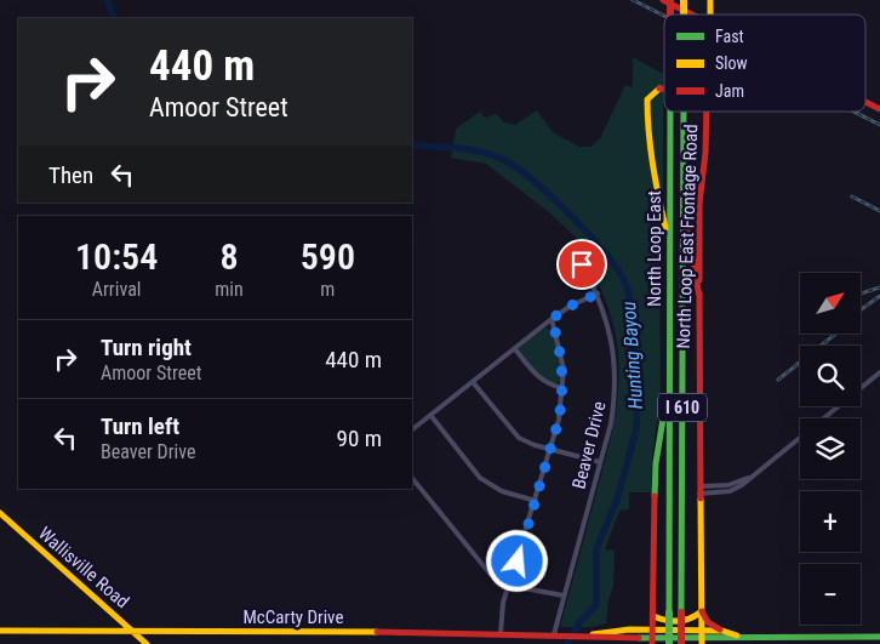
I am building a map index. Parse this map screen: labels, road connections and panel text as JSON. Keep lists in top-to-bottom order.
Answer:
{
  "streets": {
    "main road": [
      "North Loop East Frontage Road",
      "North Loop East",
      "I 610",
      "Wallisville Road",
      "McCarty Drive"
    ],
    "street": ["Beaver Drive"]
  },
  "crossings": [
    ["North Loop East Frontage Road", "North Loop East"],
    ["North Loop East Frontage Road", "McCarty Drive"],
    ["Beaver Drive", "McCarty Drive"],
    ["Wallisville Road", "McCarty Drive"]
  ],
  "water": ["Hunting Bayou"],
  "legend": ["Fast", "Slow", "Jam"],
  "north": "top right",
  "page": {
    "turn": ["440 m", "Amoor Street"],
    "then": "Then",
    "eta": [
      "10:54",
      "Arrival",
      "8",
      "min",
      "590",
      "m"
    ],
    "map_buttons": ["+", "−"],
    "list": [
      {
        "name": "Turn right",
        "note": "Amoor Street",
        "value": "440 m"
      },
      {
        "name": "Turn left",
        "note": "Beaver Drive",
        "value": "90 m"
      }
    ]
  }
}
